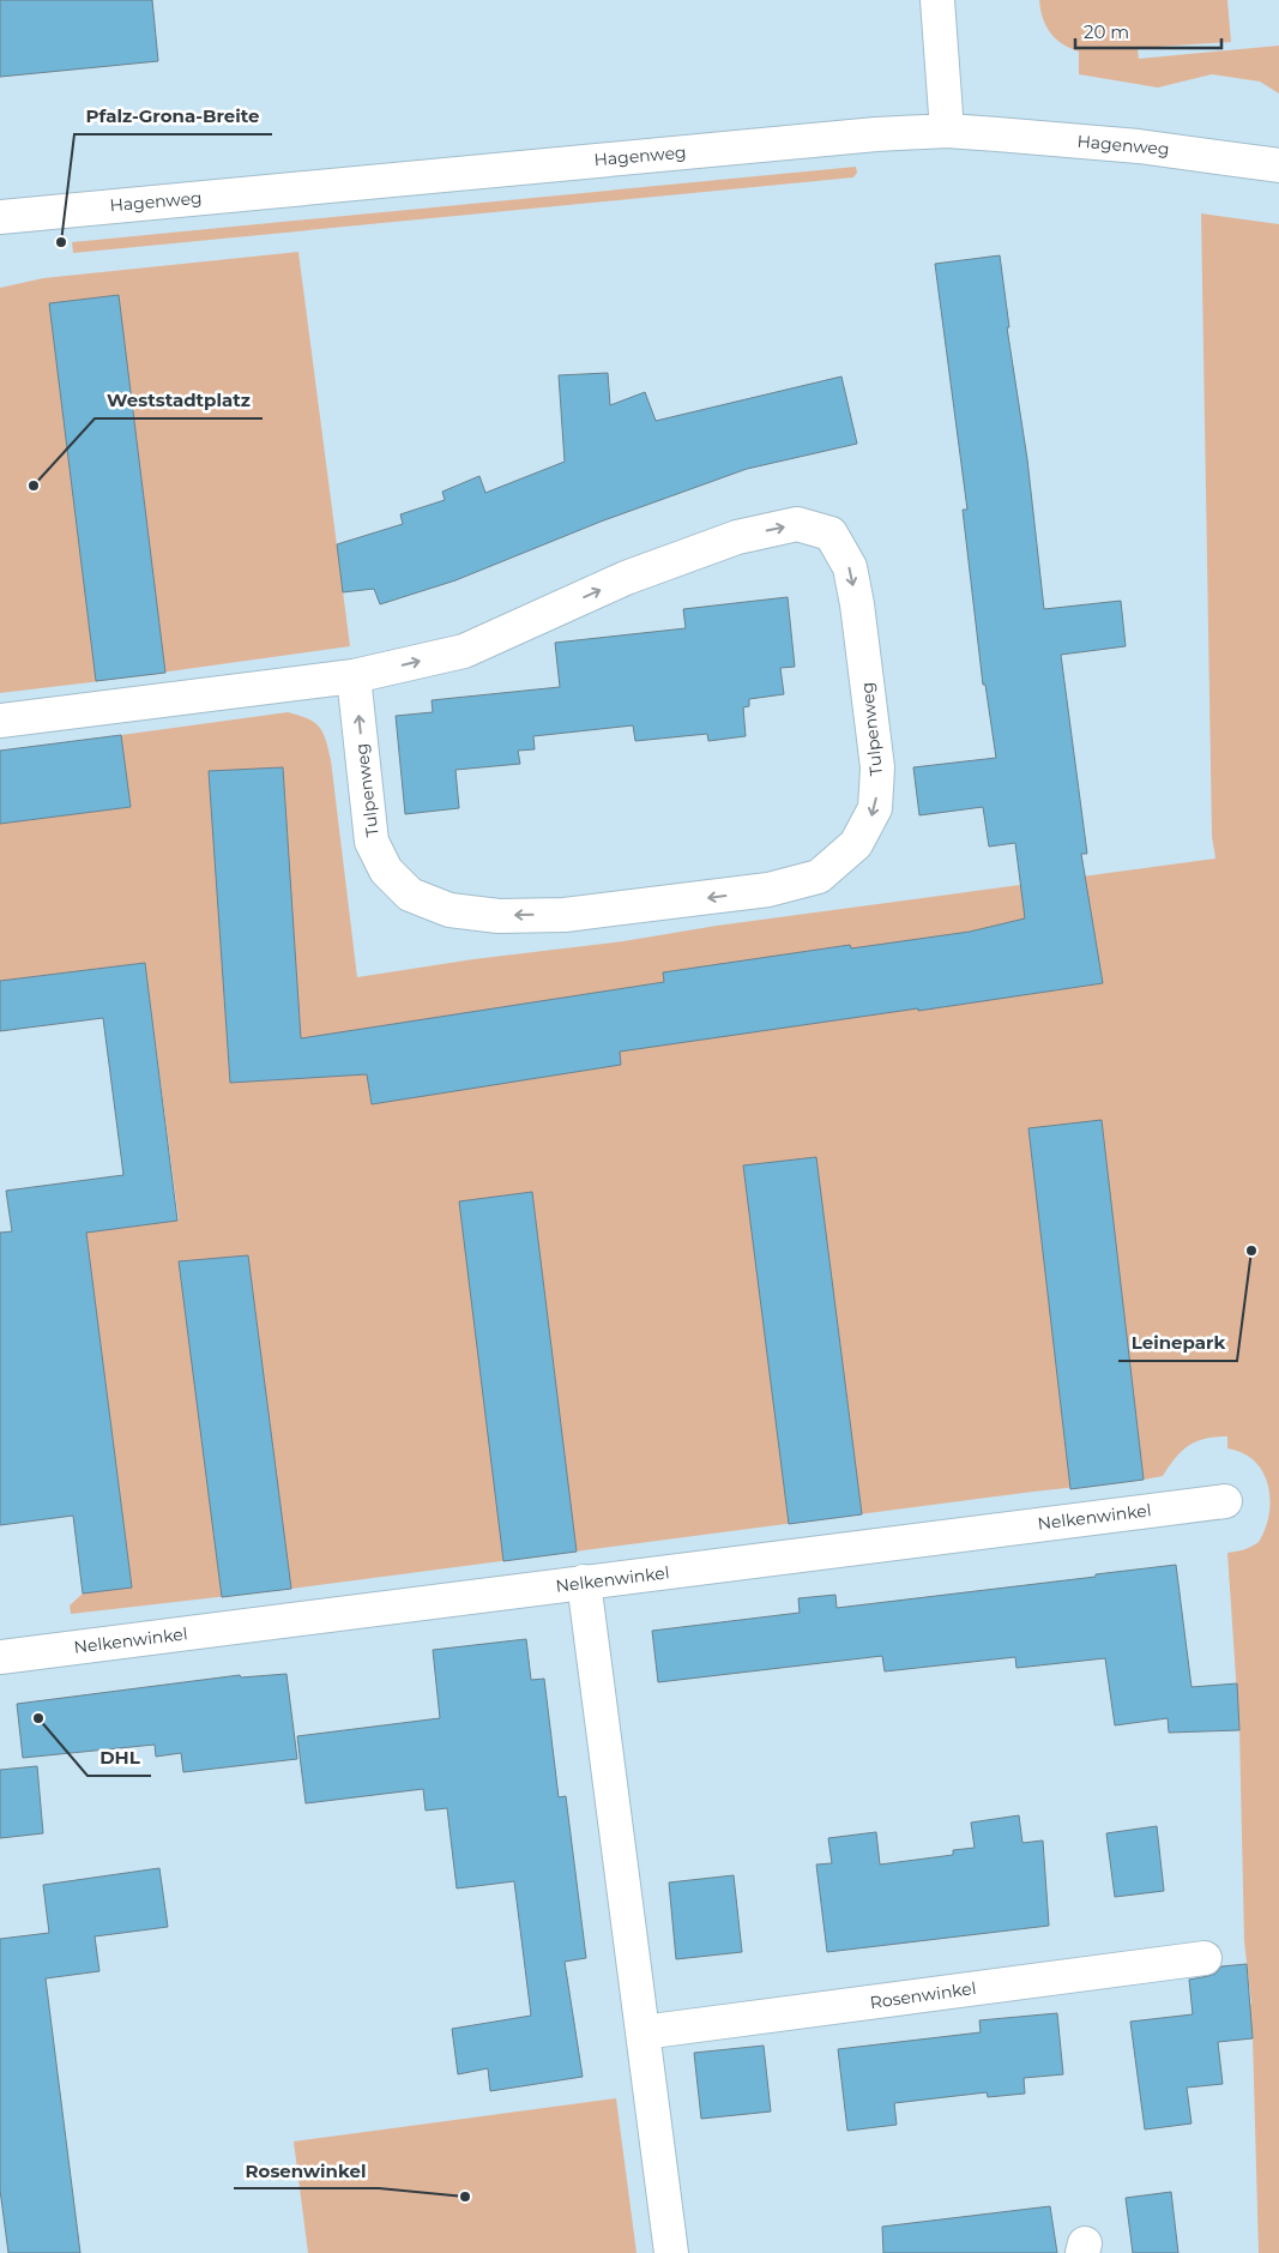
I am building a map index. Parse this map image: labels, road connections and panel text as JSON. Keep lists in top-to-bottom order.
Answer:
{
  "streets": {
    "street": [
      "Hagenweg",
      "Tulpenweg",
      "Nelkenwinkel",
      "Rosenwinkel"
    ]
  },
  "places": [
    "Pfalz-Grona-Breite",
    "Weststadtplatz",
    "Leinepark",
    "DHL",
    "Rosenwinkel"
  ],
  "scale_bar": "20 m"
}
